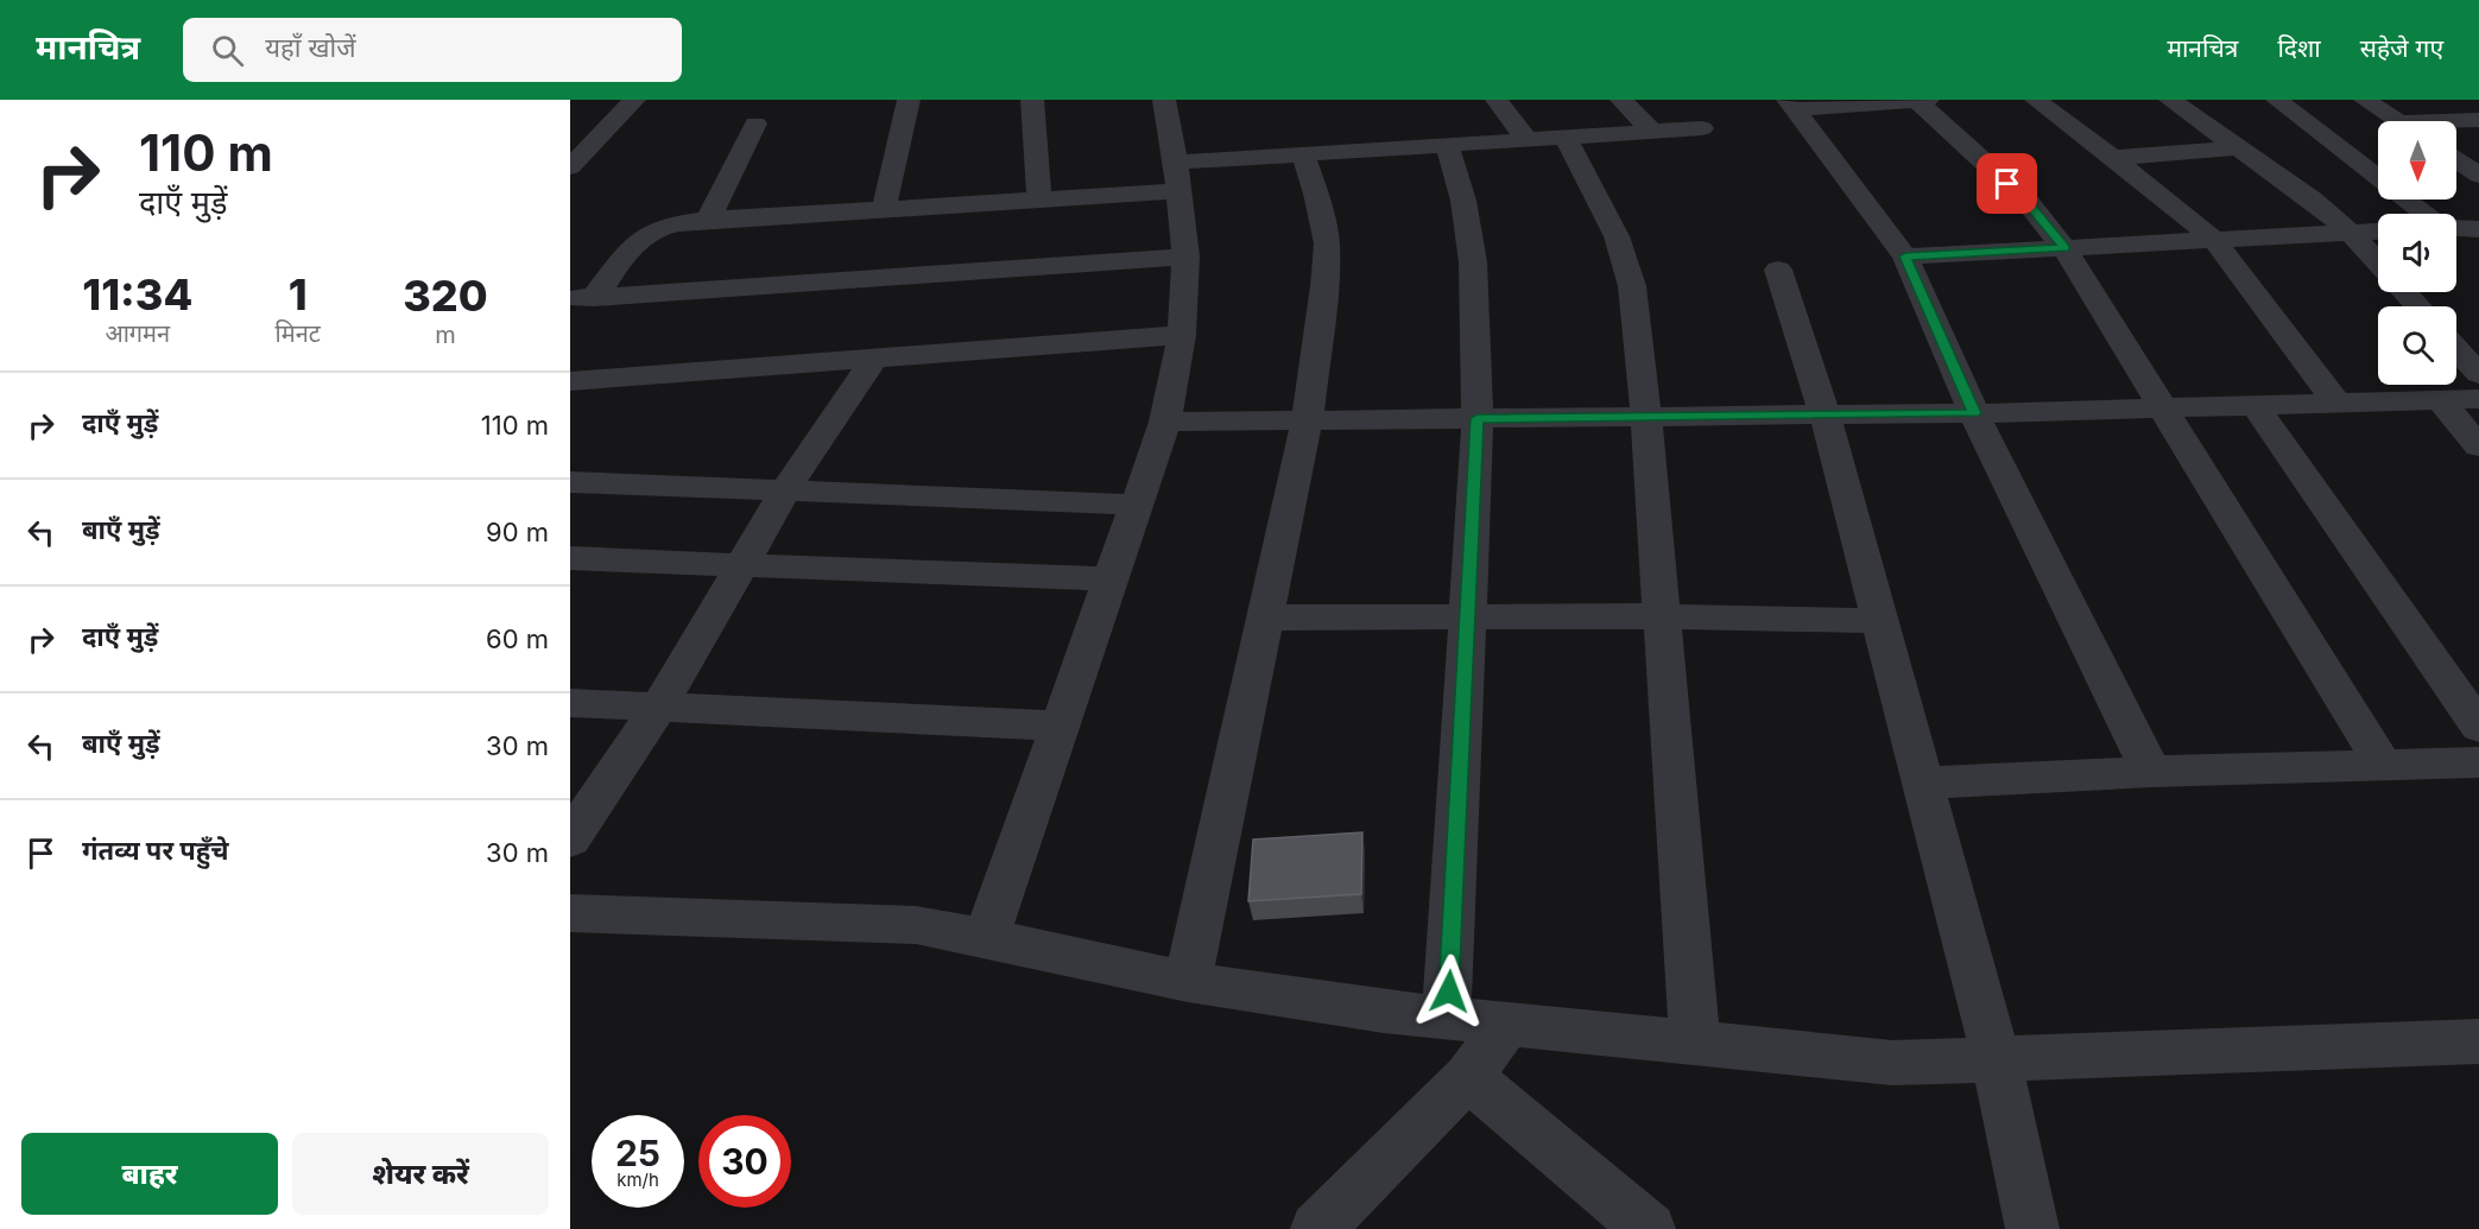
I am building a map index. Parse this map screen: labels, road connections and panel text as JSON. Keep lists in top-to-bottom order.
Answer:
{
  "north": "bottom",
  "page": {
    "header": "मानचित्र",
    "search": "यहाँ खोजें",
    "nav": ["मानचित्र", "दिशा", "सहेजे गए"],
    "turn": ["110 m", "दाएँ मुड़ें"],
    "eta": [
      "11:34",
      "आगमन",
      "1",
      "मिनट",
      "320",
      "m"
    ],
    "list": [
      {
        "name": "दाएँ मुड़ें",
        "value": "110 m"
      },
      {
        "name": "बाएँ मुड़ें",
        "value": "90 m"
      },
      {
        "name": "दाएँ मुड़ें",
        "value": "60 m"
      },
      {
        "name": "बाएँ मुड़ें",
        "value": "30 m"
      },
      {
        "name": "गंतव्य पर पहुँचे",
        "value": "30 m"
      }
    ],
    "speed": "25 km/h",
    "limit": "30",
    "buttons": ["बाहर", "शेयर करें"]
  }
}
